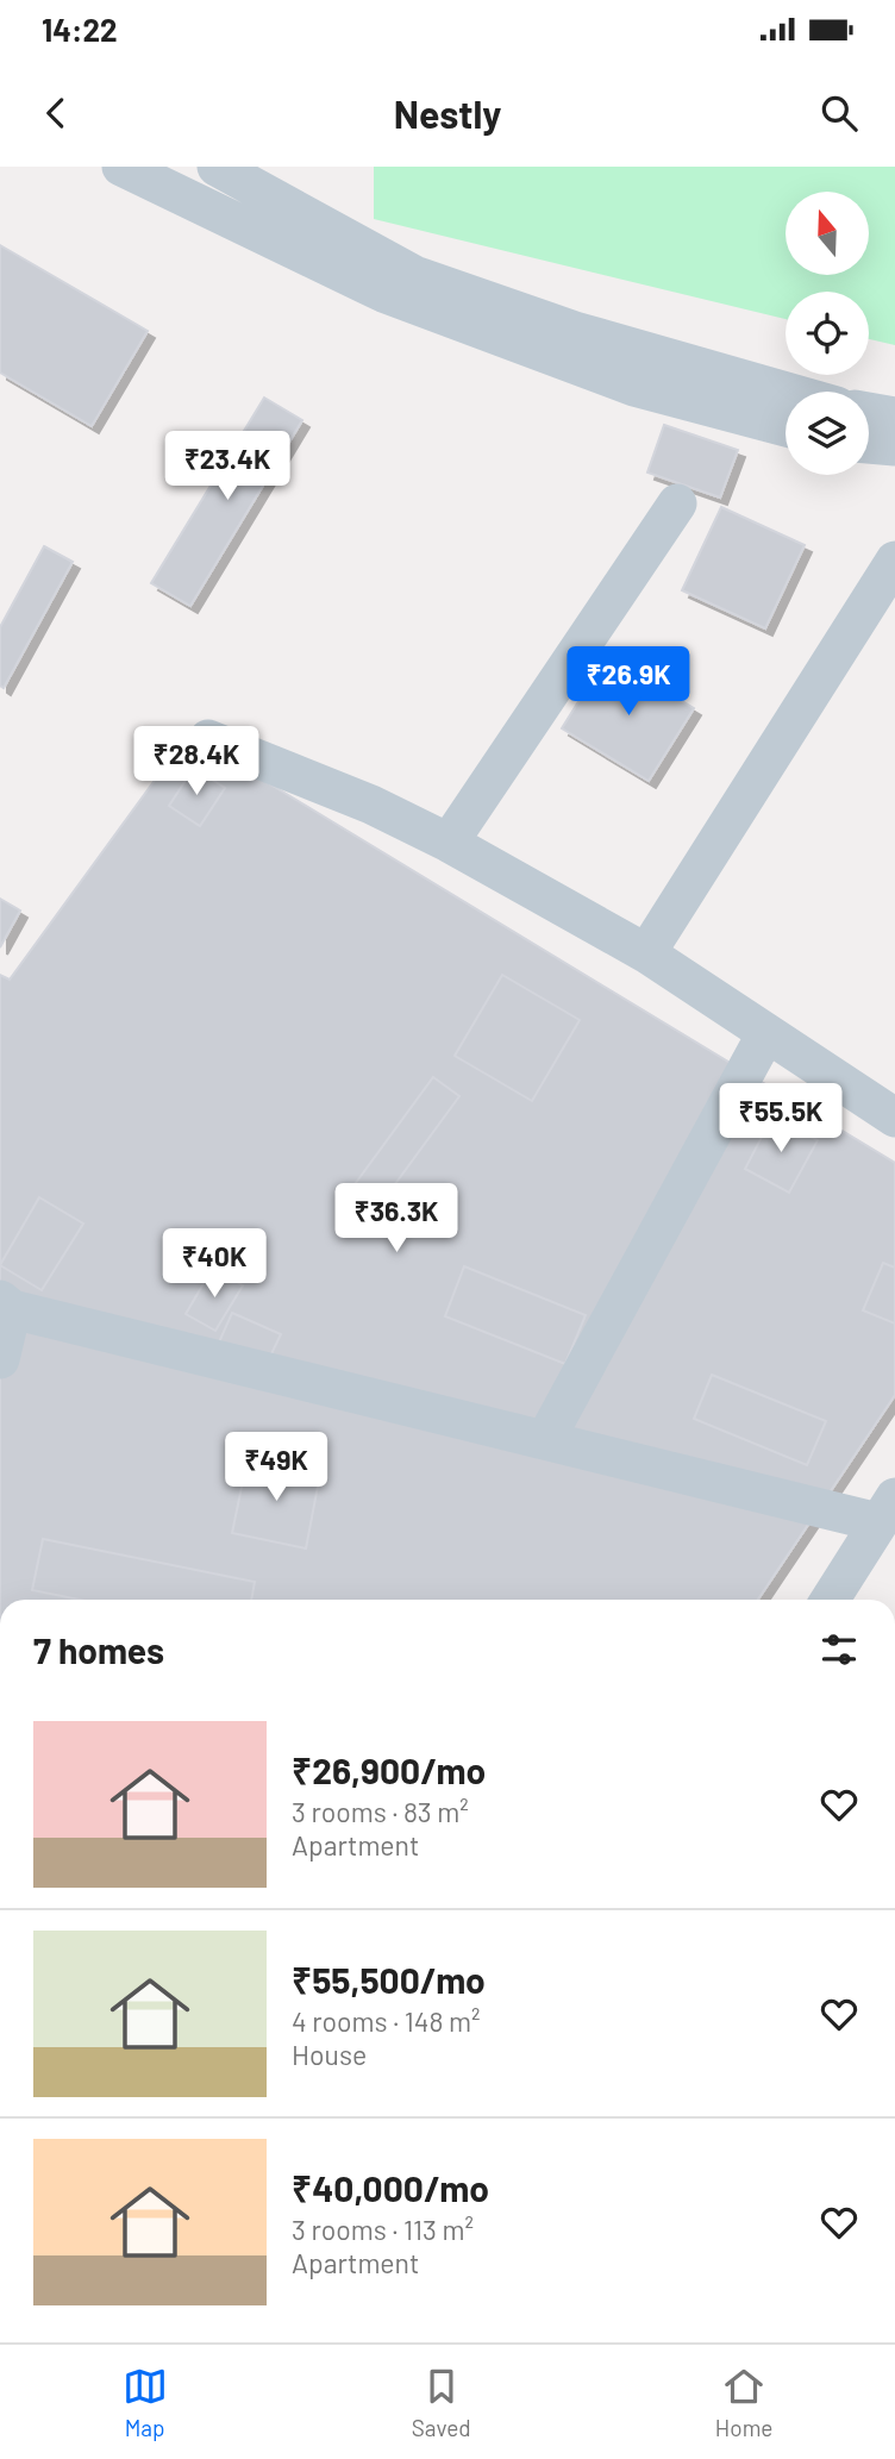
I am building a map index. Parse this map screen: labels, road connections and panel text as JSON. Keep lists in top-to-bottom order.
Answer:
{
  "north": "top",
  "page": {
    "status": "14:22",
    "header": "Nestly",
    "price": [
      "₹23.4K",
      "₹26.9K",
      "₹28.4K",
      "₹55.5K",
      "₹36.3K",
      "₹40K",
      "₹49K"
    ],
    "heading": "7 homes",
    "list": [
      {
        "name": "₹26,900/mo",
        "note": "3 rooms · 83 m² · Apartment"
      },
      {
        "name": "₹55,500/mo",
        "note": "4 rooms · 148 m² · House"
      },
      {
        "name": "₹40,000/mo",
        "note": "3 rooms · 113 m² · Apartment"
      }
    ],
    "tabs": ["Map", "Saved", "Home"]
  }
}
